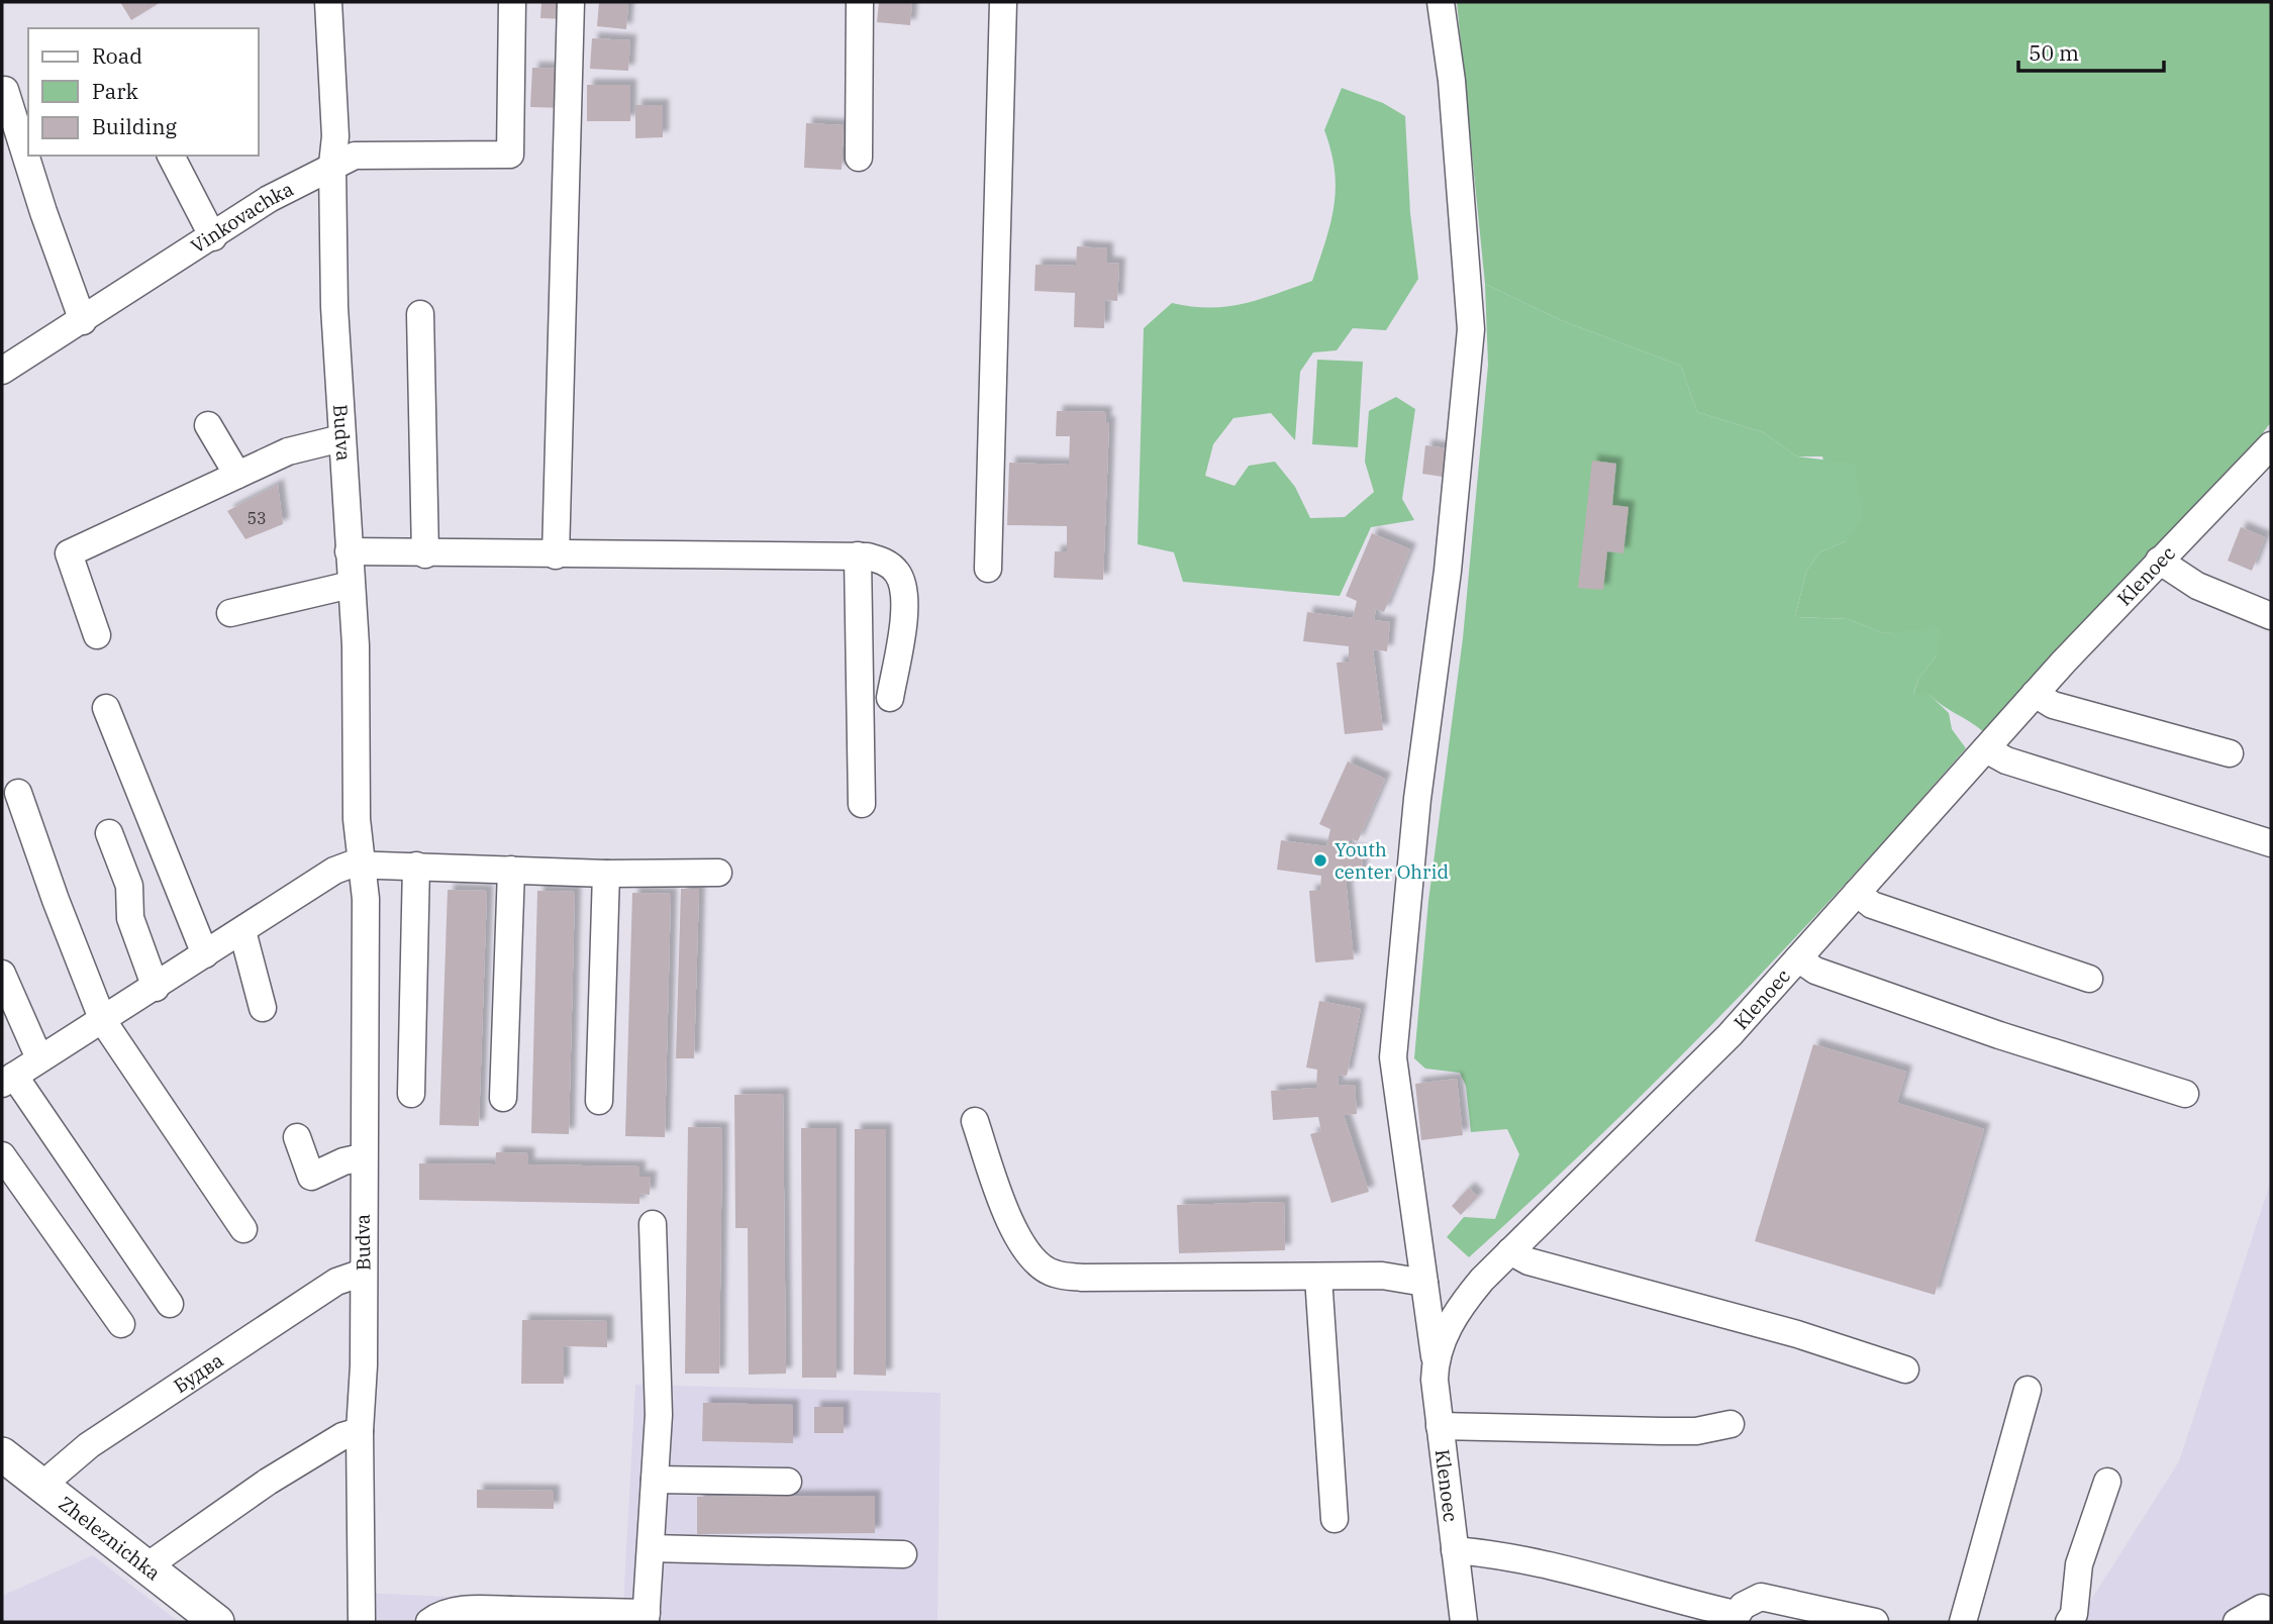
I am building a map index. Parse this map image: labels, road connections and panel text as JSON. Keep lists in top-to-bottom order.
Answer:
{
  "streets": {
    "main road": ["Zheleznichka"],
    "street": [
      "Vinkovachka",
      "Budva",
      "Klenoec",
      "Будва"
    ]
  },
  "crossings": [
    ["Vinkovachka", "Budva"],
    ["Budva", "Будва"],
    ["Будва", "Zheleznichka"]
  ],
  "places": ["Youth center Ohrid"],
  "house_numbers": ["53"],
  "legend": ["Road", "Park", "Building"],
  "scale_bar": "50 m"
}
